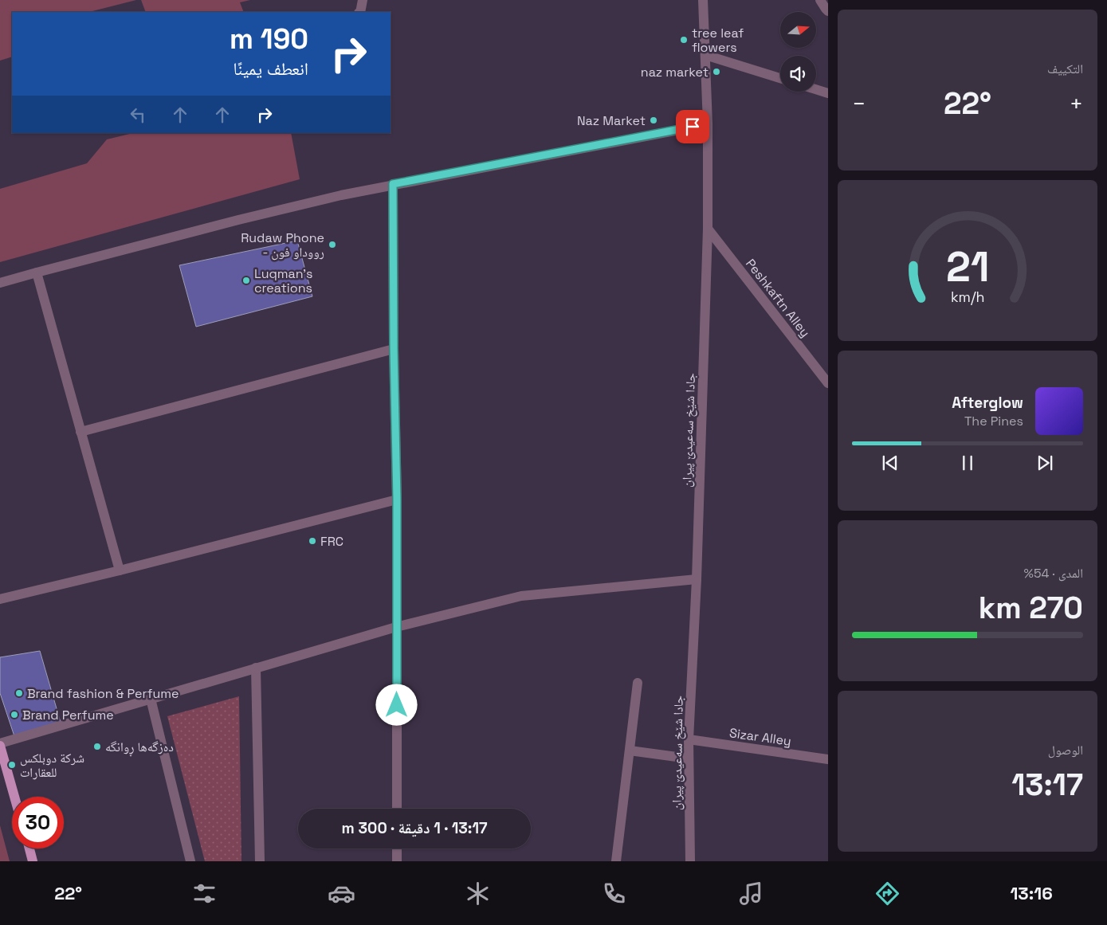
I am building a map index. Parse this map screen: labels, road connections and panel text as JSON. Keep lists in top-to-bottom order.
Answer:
{
  "streets": {
    "street": ["Peshkaftn Alley", "جادا شێخ سەعیدێ پیران", "Sizar Alley"]
  },
  "crossings": [
    ["Peshkaftn Alley", "جادا شێخ سەعیدێ پیران"],
    ["جادا شێخ سەعیدێ پیران", "Sizar Alley"]
  ],
  "places": [
    "tree leaf flowers",
    "naz market",
    "Naz Market",
    "Rudaw Phone - رووداو فون",
    "Luqman's creations",
    "FRC",
    "Brand fashion & Perfume",
    "Brand Perfume",
    "دەزگەها ڕوانگە",
    "شركة دوبلكس للعقارات"
  ],
  "north": "right",
  "page": {
    "tile": [
      "التكييف",
      ["المدى · 54%", "270 km"],
      ["الوصول", "13:17"]
    ],
    "turn": ["190 m", "انعطف يمينًا"],
    "heat": ["−", "22°", "+"],
    "song": ["Afterglow", "The Pines"],
    "limit": "30",
    "trip": "13:17 · 1 دقيقة · 300 m",
    "tabs": ["13:16", "22°"],
    "gauge": ["21", "km/h"]
  }
}
